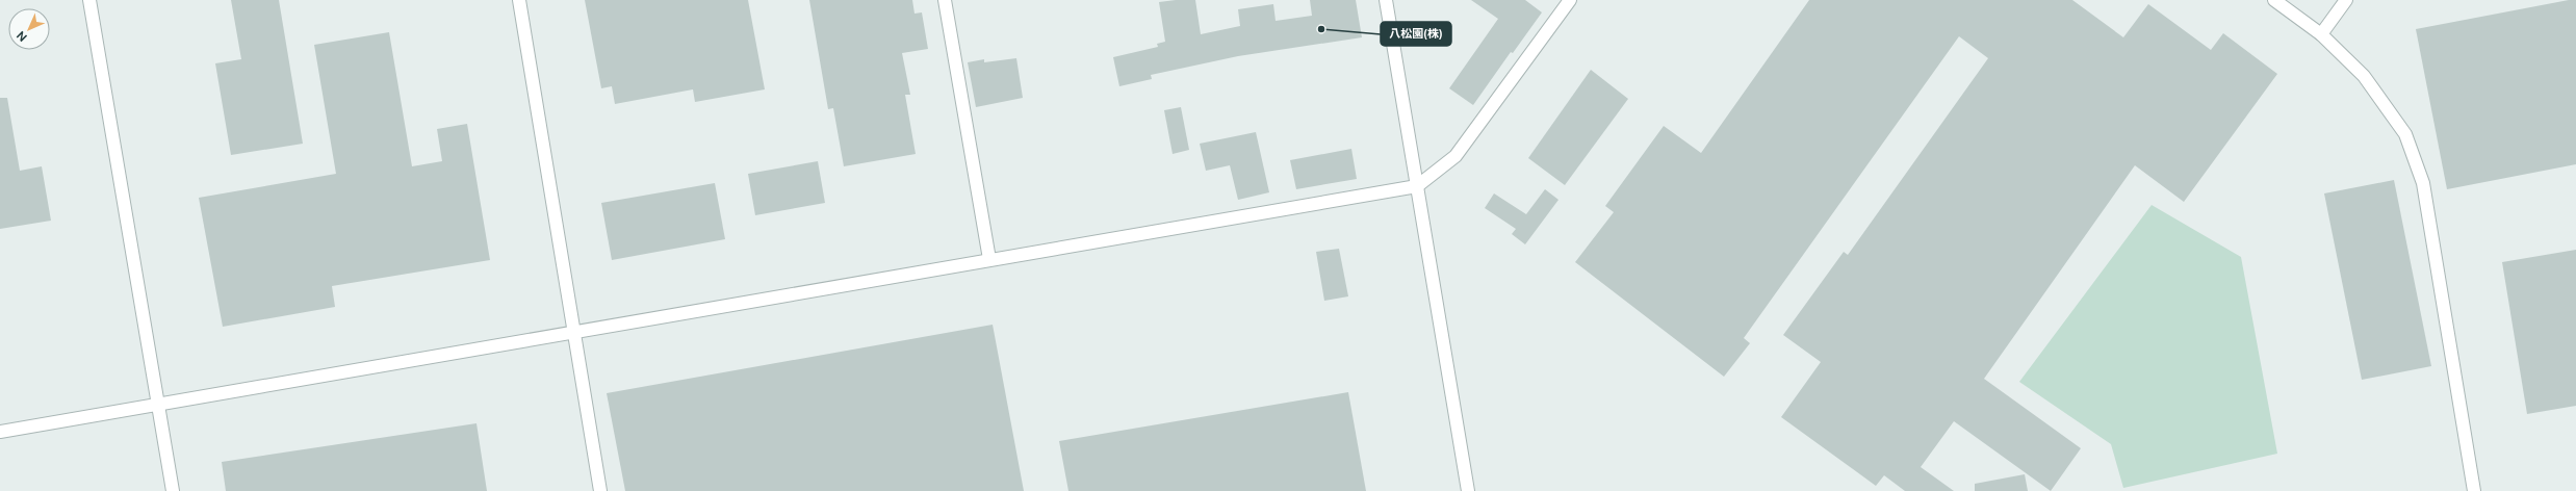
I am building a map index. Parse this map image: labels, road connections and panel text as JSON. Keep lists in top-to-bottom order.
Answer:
{
  "places": ["八松園(株)"],
  "north": "bottom left"
}
